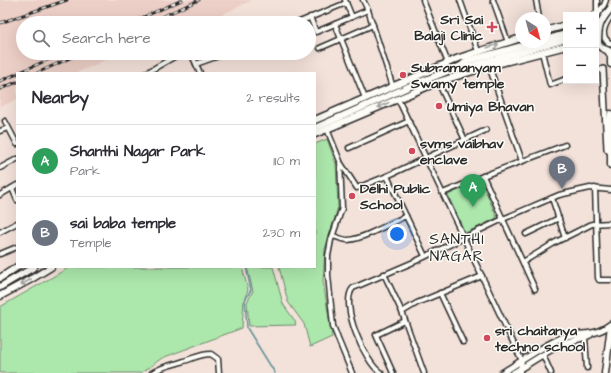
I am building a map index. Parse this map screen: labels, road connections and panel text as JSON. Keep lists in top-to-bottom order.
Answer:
{
  "districts": ["SANTHI NAGAR"],
  "places": {
    "health": ["Sri Sai Balaji Clinic"],
    "other": [
      "Subramanyam Swamy temple",
      "Umiya Bhavan",
      "svms vaibhav enclave",
      "Delhi Public School",
      "sri chaitanya techno school"
    ]
  },
  "north": "bottom right",
  "page": {
    "map_buttons": ["+", "−"],
    "search": "Search here",
    "heading": ["Nearby", "2 results"],
    "list": [
      {
        "mark": "A",
        "name": "Shanthi Nagar Park",
        "note": "Park",
        "value": "110 m"
      },
      {
        "mark": "B",
        "name": "sai baba temple",
        "note": "Temple",
        "value": "230 m"
      }
    ],
    "pins": ["B", "A"]
  }
}
